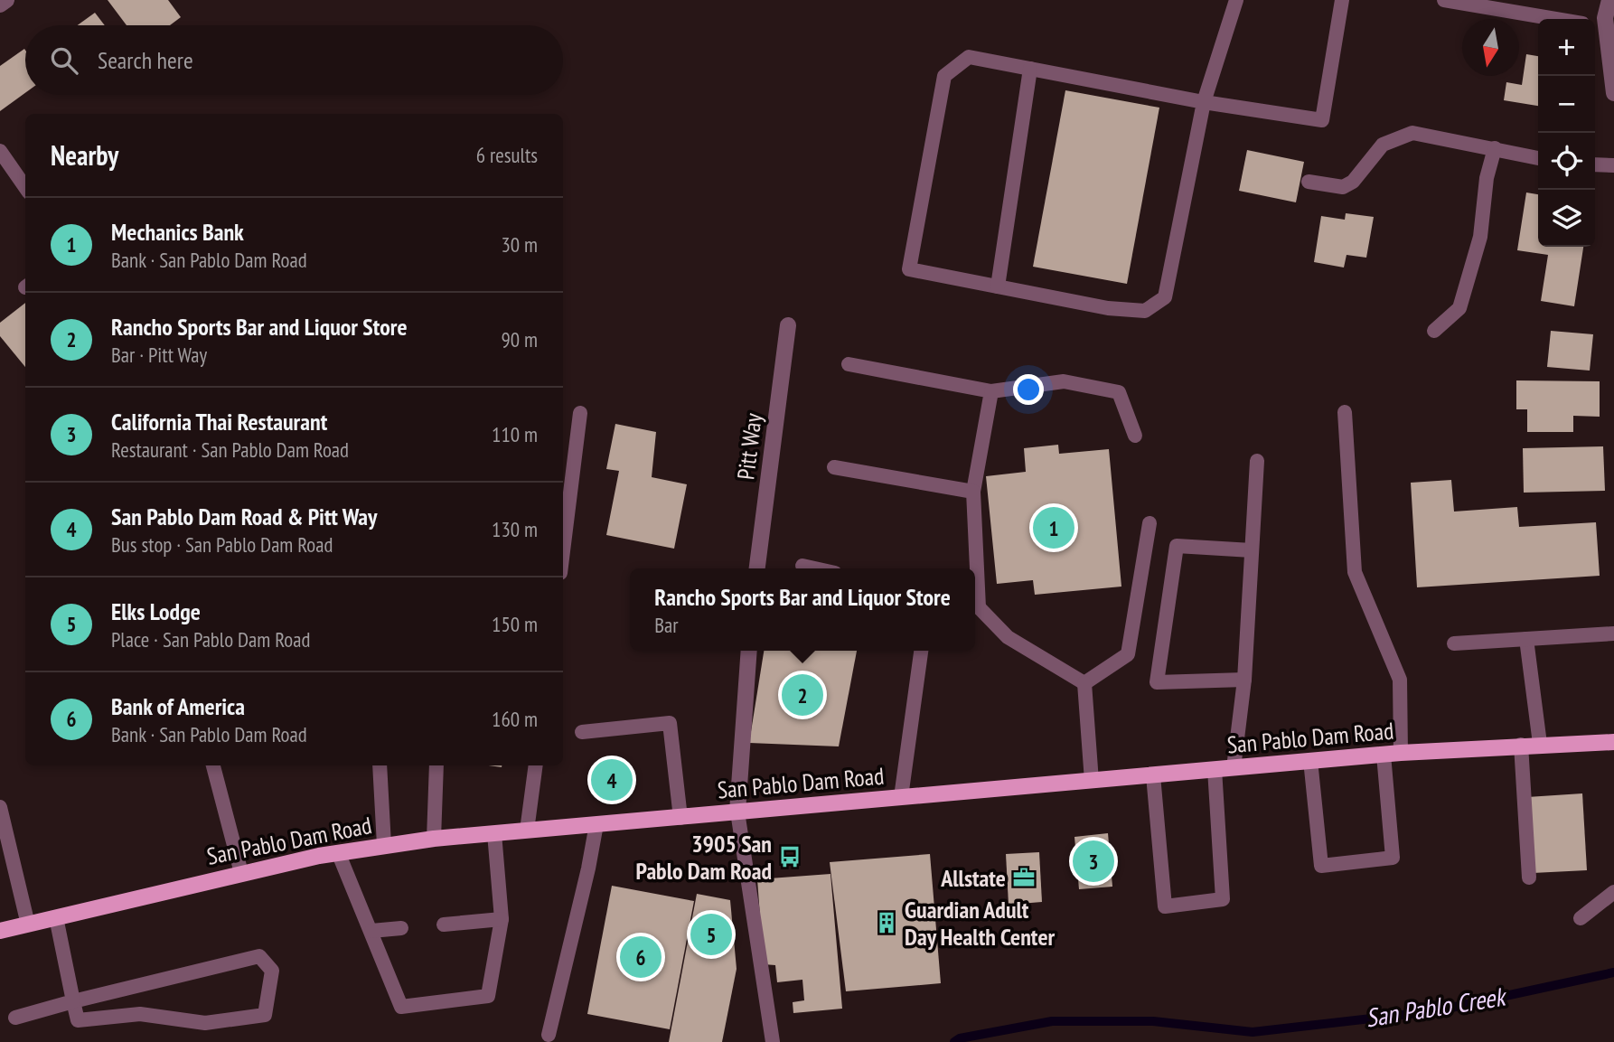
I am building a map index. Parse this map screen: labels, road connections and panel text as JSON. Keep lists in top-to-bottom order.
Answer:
{
  "streets": {
    "main road": ["San Pablo Dam Road"],
    "street": ["Pitt Way"]
  },
  "water": ["San Pablo Creek"],
  "places": {
    "bus stop": ["3905 San Pablo Dam Road"],
    "office": ["Allstate"],
    "building": ["Guardian Adult Day Health Center"]
  },
  "north": "bottom",
  "page": {
    "map_buttons": ["+", "−"],
    "search": "Search here",
    "heading": ["Nearby", "6 results"],
    "list": [
      {
        "mark": "1",
        "name": "Mechanics Bank",
        "note": "Bank · San Pablo Dam Road",
        "value": "30 m"
      },
      {
        "mark": "2",
        "name": "Rancho Sports Bar and Liquor Store",
        "note": "Bar · Pitt Way",
        "value": "90 m"
      },
      {
        "mark": "3",
        "name": "California Thai Restaurant",
        "note": "Restaurant · San Pablo Dam Road",
        "value": "110 m"
      },
      {
        "mark": "4",
        "name": "San Pablo Dam Road & Pitt Way",
        "note": "Bus stop · San Pablo Dam Road",
        "value": "130 m"
      },
      {
        "mark": "5",
        "name": "Elks Lodge",
        "note": "Place · San Pablo Dam Road",
        "value": "150 m"
      },
      {
        "mark": "6",
        "name": "Bank of America",
        "note": "Bank · San Pablo Dam Road",
        "value": "160 m"
      }
    ],
    "pins": [
      "1",
      "2",
      "4",
      "3",
      "5",
      "6"
    ],
    "popup": ["Rancho Sports Bar and Liquor Store", "Bar"]
  }
}
